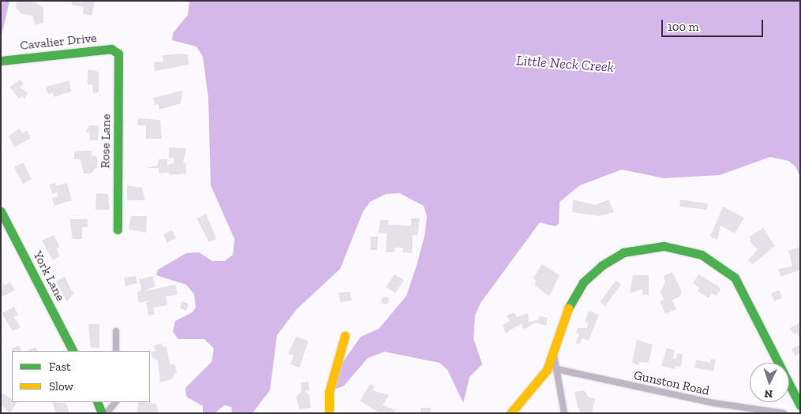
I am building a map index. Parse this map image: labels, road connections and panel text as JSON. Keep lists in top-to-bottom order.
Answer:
{
  "streets": {
    "street": [
      "Cavalier Drive",
      "Rose Lane",
      "York Lane",
      "Gunston Road"
    ]
  },
  "crossings": [
    ["Cavalier Drive", "Rose Lane"]
  ],
  "water": ["Little Neck Creek"],
  "legend": ["Fast", "Slow"],
  "scale_bar": "100 m",
  "north": "bottom"
}
